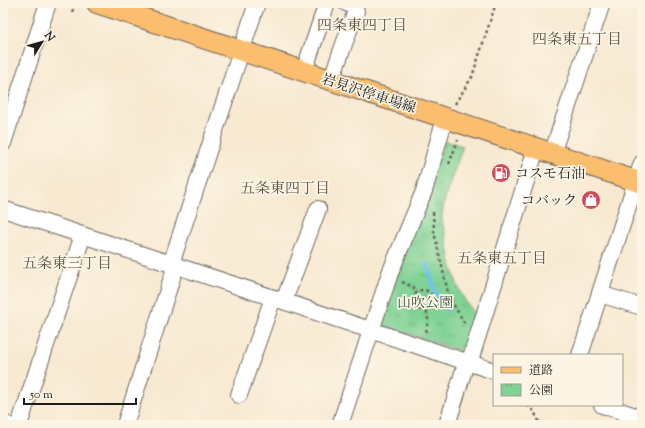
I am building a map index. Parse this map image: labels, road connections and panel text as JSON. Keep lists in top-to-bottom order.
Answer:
{
  "streets": {
    "main road": ["岩見沢停車場線"]
  },
  "districts": [
    "四条東四丁目",
    "四条東五丁目",
    "五条東四丁目",
    "五条東五丁目",
    "五条東三丁目"
  ],
  "parks": ["山吹公園"],
  "places": {
    "fuel station": ["コスモ石油"],
    "shop": ["コバック"]
  },
  "legend": ["道路", "公園"],
  "scale_bar": "50 m",
  "north": "top right"
}
